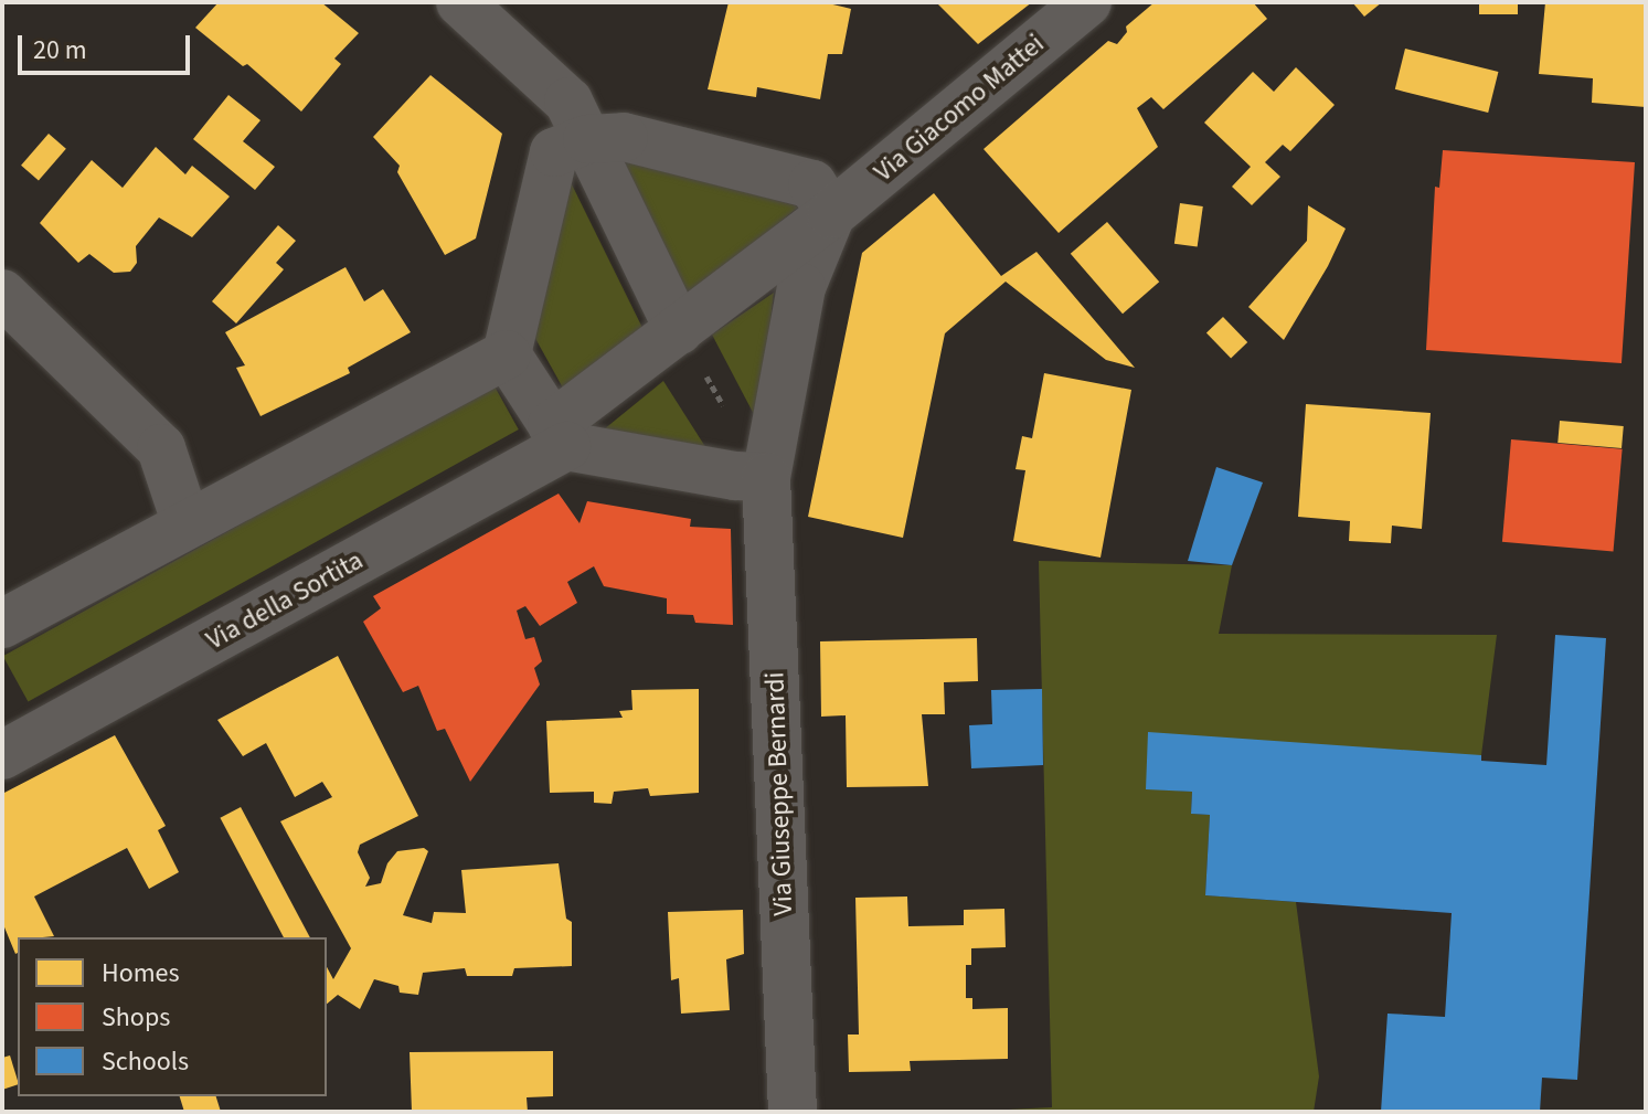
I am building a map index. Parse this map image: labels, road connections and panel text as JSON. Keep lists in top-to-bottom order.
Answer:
{
  "streets": {
    "street": ["Via Giacomo Mattei", "Via della Sortita", "Via Giuseppe Bernardi"]
  },
  "crossings": [
    ["Via Giacomo Mattei", "Via della Sortita"],
    ["Via Giacomo Mattei", "Via Giuseppe Bernardi"]
  ],
  "legend": ["Homes", "Shops", "Schools"],
  "scale_bar": "20 m"
}
